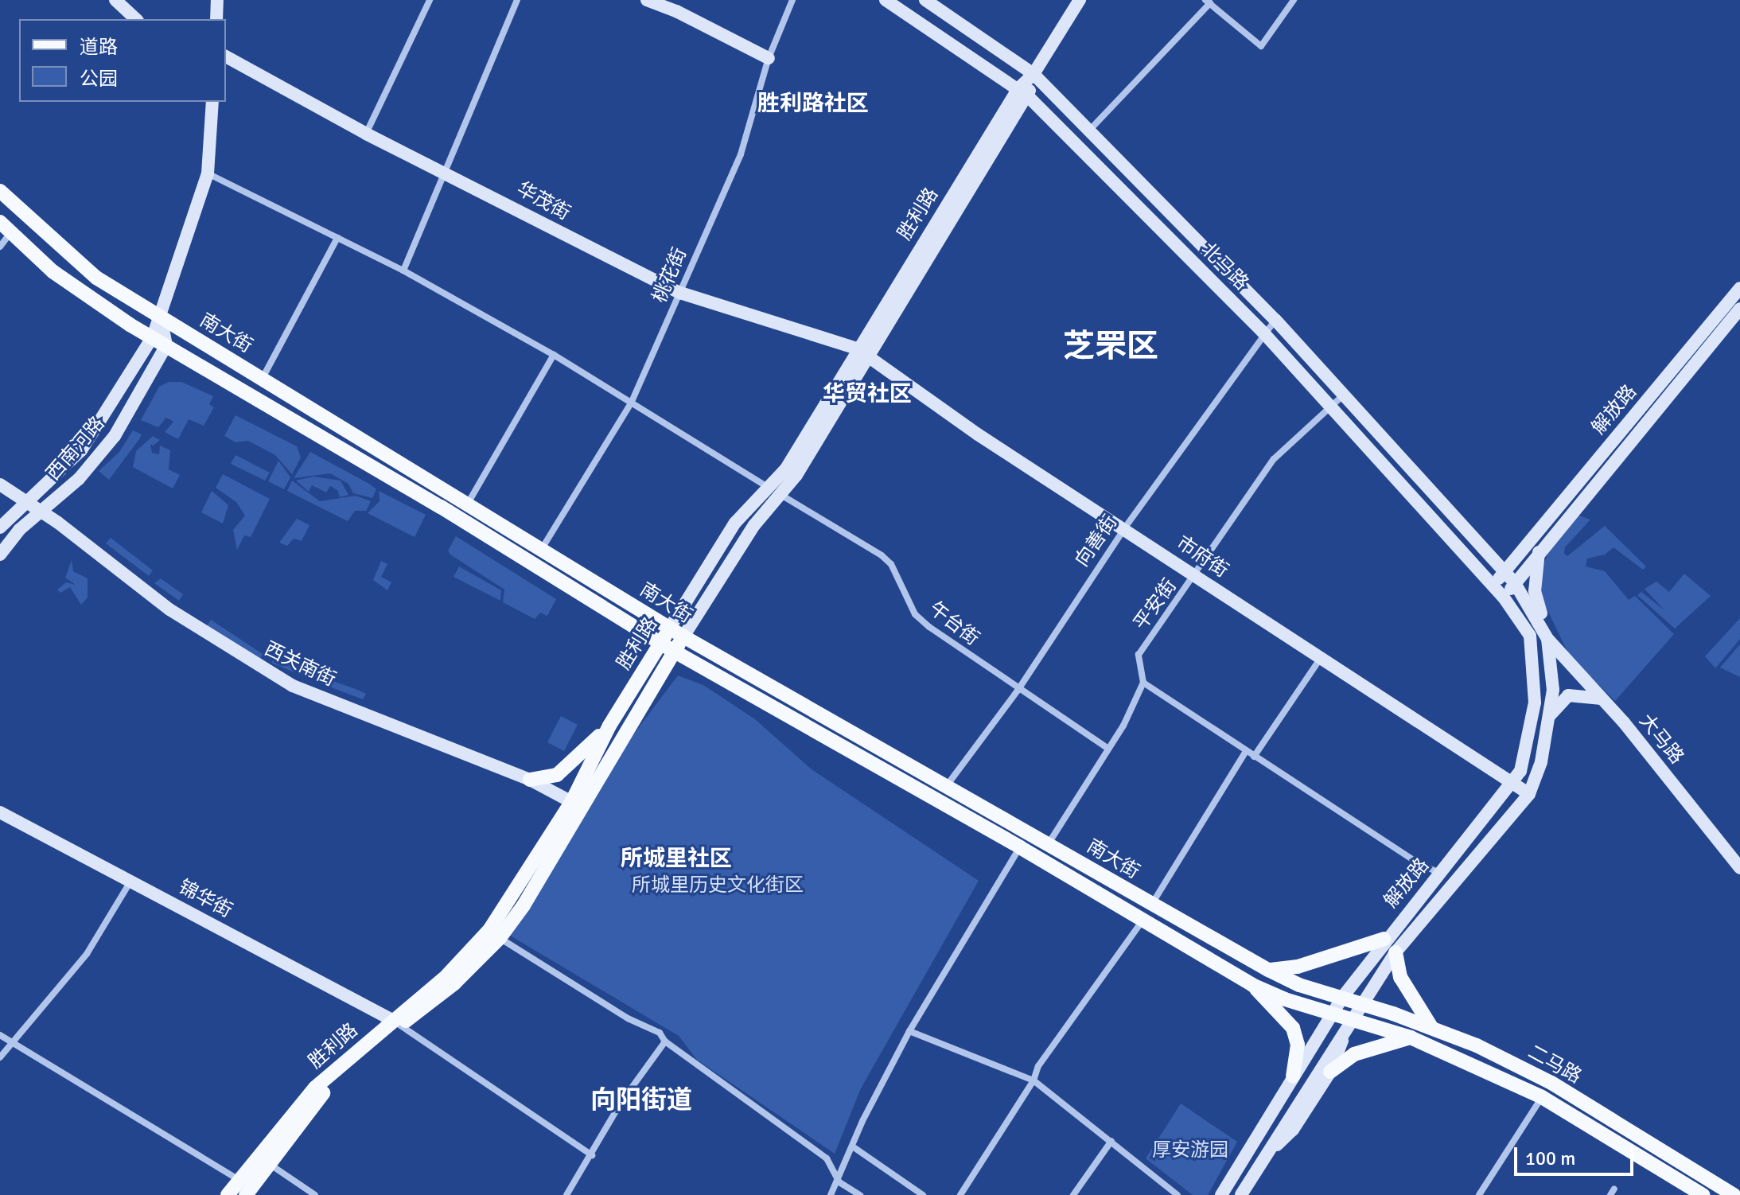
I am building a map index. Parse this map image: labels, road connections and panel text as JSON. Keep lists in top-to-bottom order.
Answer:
{
  "streets": {
    "main road": [
      "华茂街",
      "胜利路",
      "北马路",
      "南大街",
      "解放路",
      "西南河路",
      "市府街",
      "西关南街",
      "大马路",
      "锦华街",
      "二马路"
    ],
    "street": [
      "桃花街",
      "向善街",
      "平安街",
      "午台街"
    ]
  },
  "crossings": [
    ["华茂街", "胜利路"],
    ["华茂街", "桃花街"],
    ["华茂街", "市府街"],
    ["胜利路", "北马路"],
    ["胜利路", "南大街"],
    ["胜利路", "市府街"],
    ["胜利路", "午台街"],
    ["胜利路", "西关南街"],
    ["胜利路", "锦华街"],
    ["北马路", "解放路"],
    ["北马路", "向善街"],
    ["北马路", "平安街"],
    ["桃花街", "南大街"],
    ["桃花街", "午台街"],
    ["南大街", "解放路"],
    ["南大街", "西南河路"],
    ["南大街", "向善街"],
    ["南大街", "平安街"],
    ["南大街", "二马路"],
    ["解放路", "市府街"],
    ["解放路", "大马路"],
    ["解放路", "二马路"],
    ["西南河路", "午台街"],
    ["西南河路", "西关南街"],
    ["向善街", "市府街"],
    ["向善街", "午台街"],
    ["市府街", "平安街"],
    ["平安街", "午台街"]
  ],
  "districts": [
    "胜利路社区",
    "芝罘区",
    "华贸社区",
    "所城里社区",
    "向阳街道"
  ],
  "parks": ["所城里历史文化街区", "厚安游园"],
  "legend": ["道路", "公园"],
  "scale_bar": "100 m"
}
